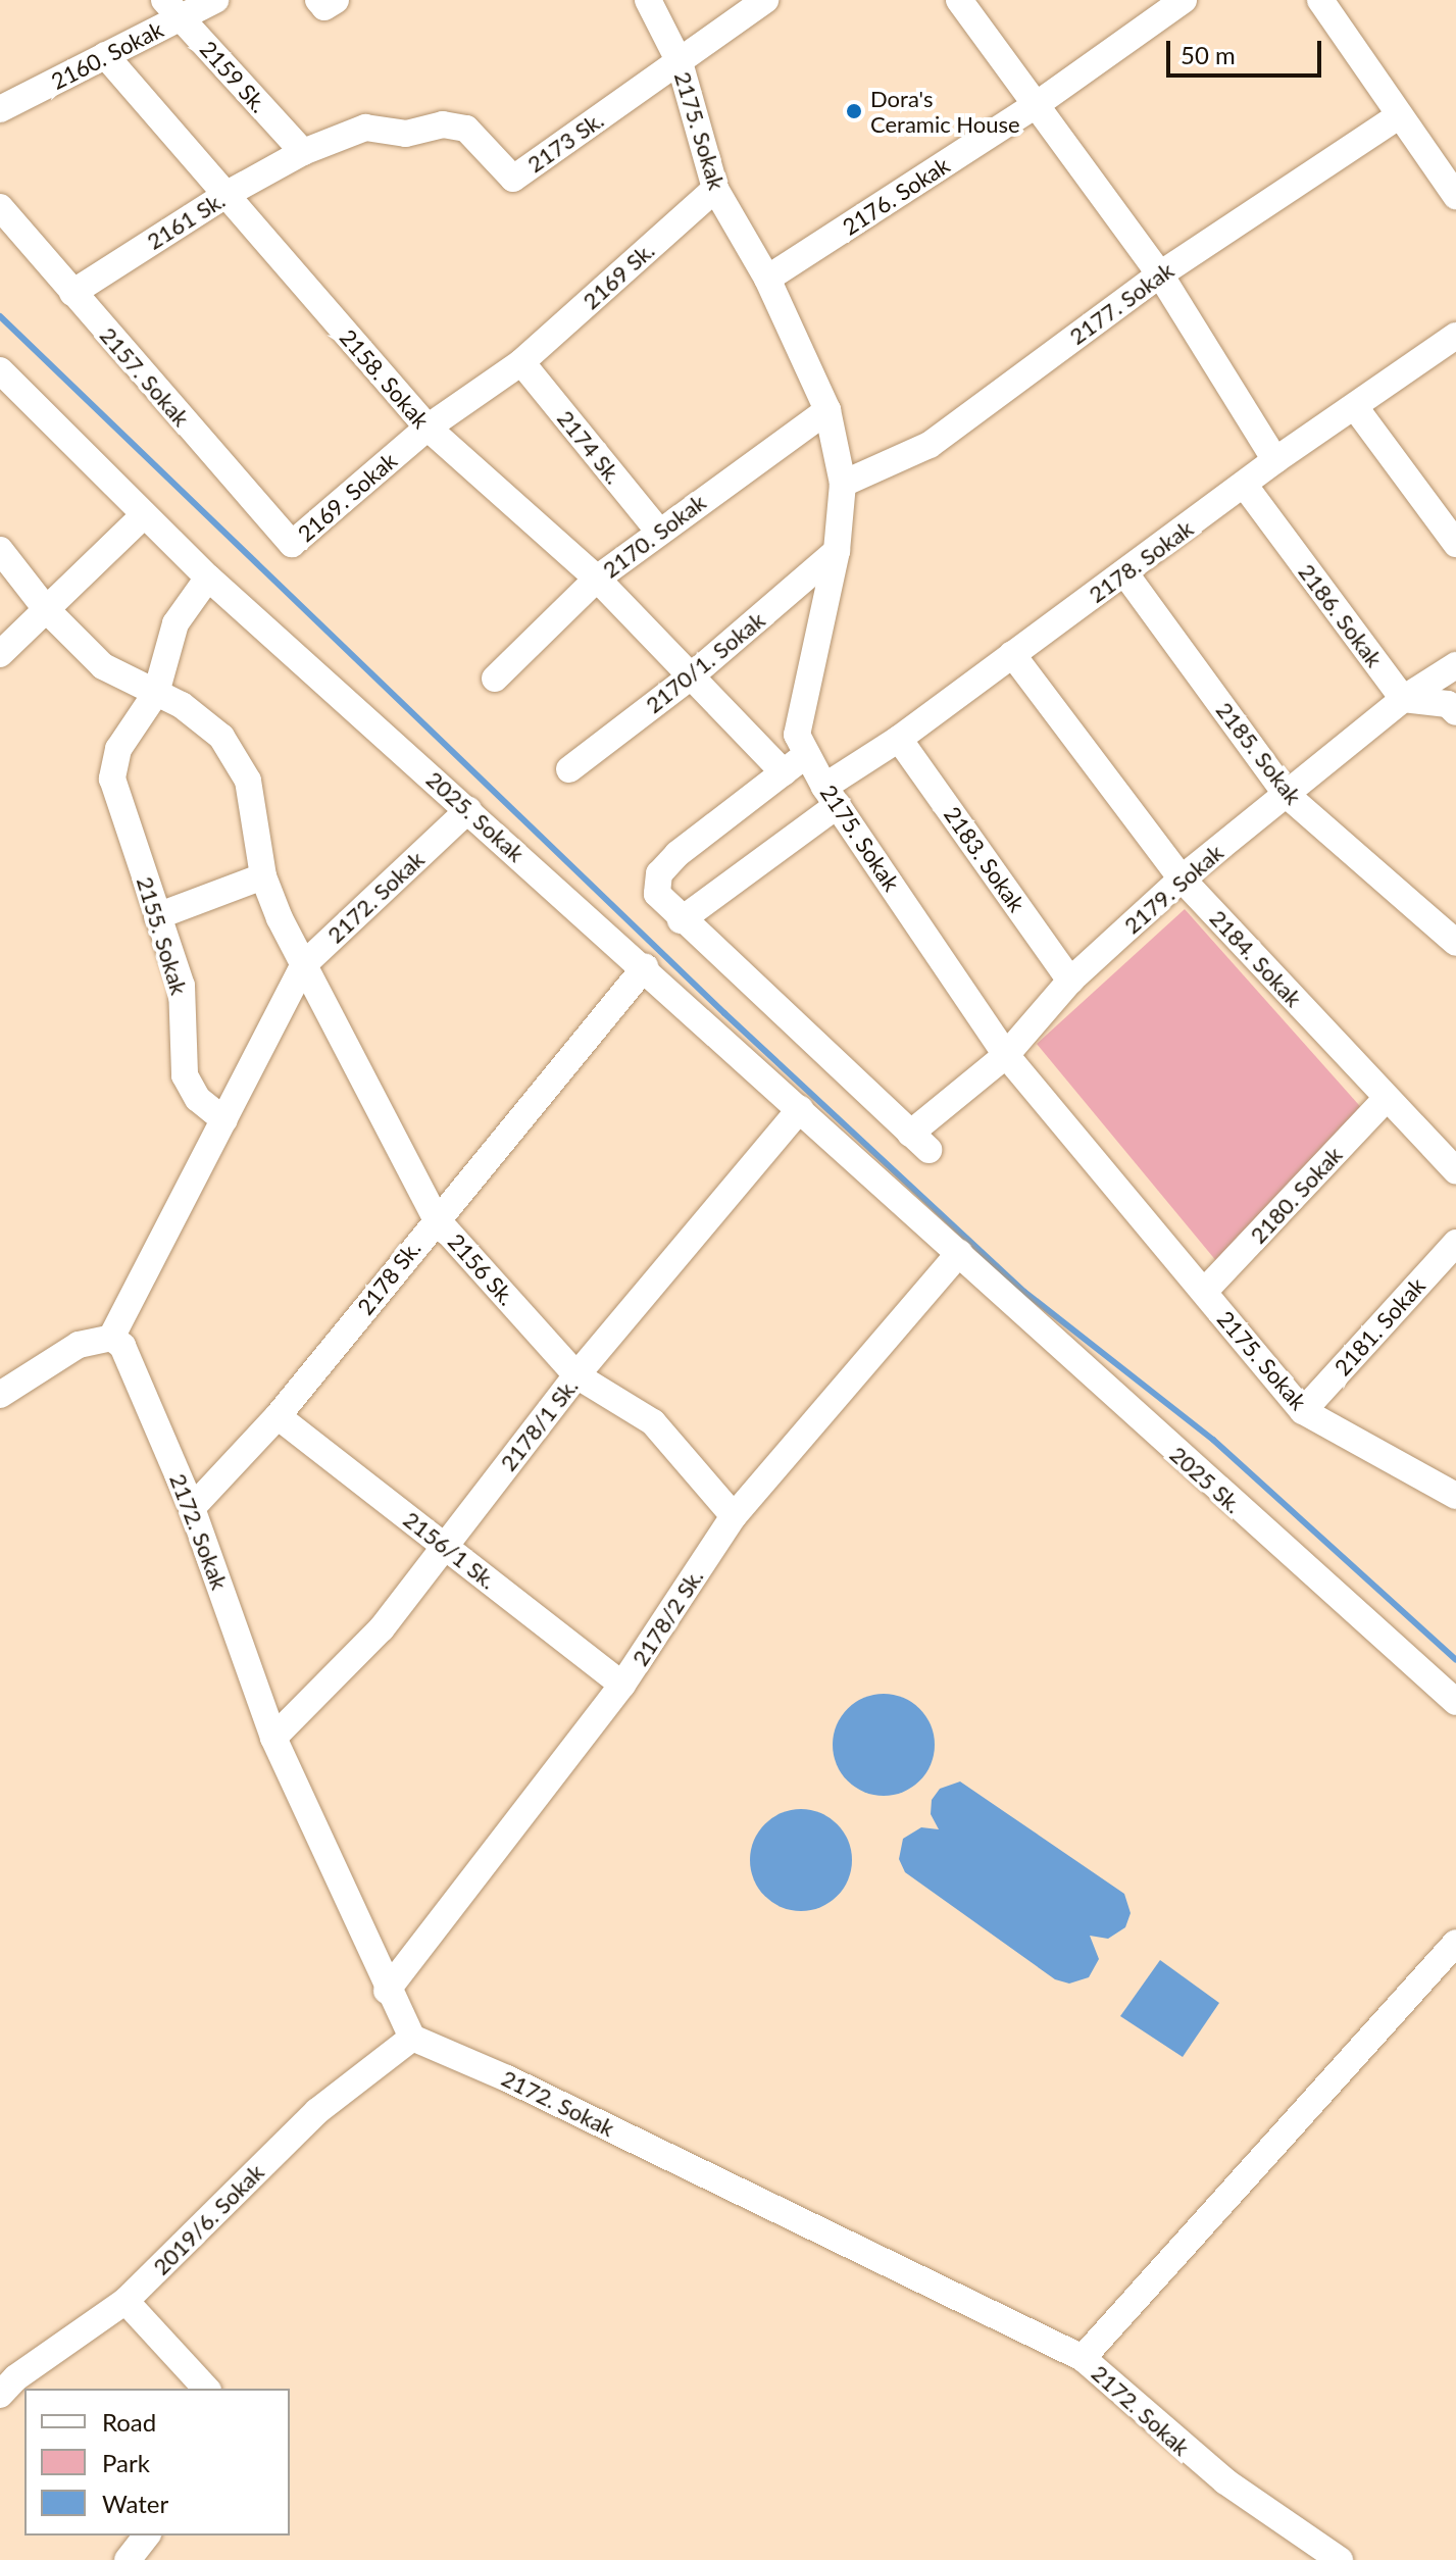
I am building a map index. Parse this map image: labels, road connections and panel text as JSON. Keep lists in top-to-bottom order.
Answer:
{
  "streets": {
    "street": [
      "2160. Sokak",
      "2159 Sk.",
      "2175. Sokak",
      "2173 Sk.",
      "2176. Sokak",
      "2161 Sk.",
      "2169 Sk.",
      "2177. Sokak",
      "2157. Sokak",
      "2158. Sokak",
      "2174 Sk.",
      "2169. Sokak",
      "2170. Sokak",
      "2178. Sokak",
      "2186. Sokak",
      "2170/1. Sokak",
      "2185. Sokak",
      "2025. Sokak",
      "2183. Sokak",
      "2179. Sokak",
      "2172. Sokak",
      "2155. Sokak",
      "2184. Sokak",
      "2180. Sokak",
      "2156 Sk.",
      "2178 Sk.",
      "2181. Sokak",
      "2178/1 Sk.",
      "2025 Sk.",
      "2156/1 Sk.",
      "2178/2 Sk.",
      "2019/6. Sokak"
    ]
  },
  "crossings": [
    ["2160. Sokak", "2159 Sk."],
    ["2160. Sokak", "2158. Sokak"],
    ["2159 Sk.", "2161 Sk."],
    ["2175. Sokak", "2173 Sk."],
    ["2175. Sokak", "2176. Sokak"],
    ["2175. Sokak", "2169 Sk."],
    ["2175. Sokak", "2177. Sokak"],
    ["2175. Sokak", "2170. Sokak"],
    ["2175. Sokak", "2178. Sokak"],
    ["2175. Sokak", "2170/1. Sokak"],
    ["2175. Sokak", "2179. Sokak"],
    ["2175. Sokak", "2180. Sokak"],
    ["2175. Sokak", "2181. Sokak"],
    ["2173 Sk.", "2161 Sk."],
    ["2161 Sk.", "2157. Sokak"],
    ["2161 Sk.", "2158. Sokak"],
    ["2169 Sk.", "2174 Sk."],
    ["2169 Sk.", "2169. Sokak"],
    ["2157. Sokak", "2169. Sokak"],
    ["2158. Sokak", "2169. Sokak"],
    ["2158. Sokak", "2170. Sokak"],
    ["2158. Sokak", "2170/1. Sokak"],
    ["2174 Sk.", "2169. Sokak"],
    ["2174 Sk.", "2170. Sokak"],
    ["2178. Sokak", "2186. Sokak"],
    ["2178. Sokak", "2185. Sokak"],
    ["2178. Sokak", "2183. Sokak"],
    ["2178. Sokak", "2179. Sokak"],
    ["2178. Sokak", "2184. Sokak"],
    ["2186. Sokak", "2179. Sokak"],
    ["2185. Sokak", "2179. Sokak"],
    ["2025. Sokak", "2172. Sokak"],
    ["2025. Sokak", "2178 Sk."],
    ["2025. Sokak", "2178/1 Sk."],
    ["2025. Sokak", "2025 Sk."],
    ["2025. Sokak", "2178/2 Sk."],
    ["2183. Sokak", "2179. Sokak"],
    ["2179. Sokak", "2184. Sokak"],
    ["2172. Sokak", "2155. Sokak"],
    ["2172. Sokak", "2156 Sk."],
    ["2172. Sokak", "2178 Sk."],
    ["2172. Sokak", "2178/1 Sk."],
    ["2172. Sokak", "2178/2 Sk."],
    ["2172. Sokak", "2019/6. Sokak"],
    ["2155. Sokak", "2156 Sk."],
    ["2184. Sokak", "2180. Sokak"],
    ["2156 Sk.", "2178 Sk."],
    ["2156 Sk.", "2178/1 Sk."],
    ["2156 Sk.", "2178/2 Sk."],
    ["2178 Sk.", "2156/1 Sk."],
    ["2178/1 Sk.", "2156/1 Sk."],
    ["2025 Sk.", "2178/2 Sk."],
    ["2156/1 Sk.", "2178/2 Sk."]
  ],
  "places": ["Dora's Ceramic House"],
  "legend": ["Road", "Park", "Water"],
  "scale_bar": "50 m"
}
